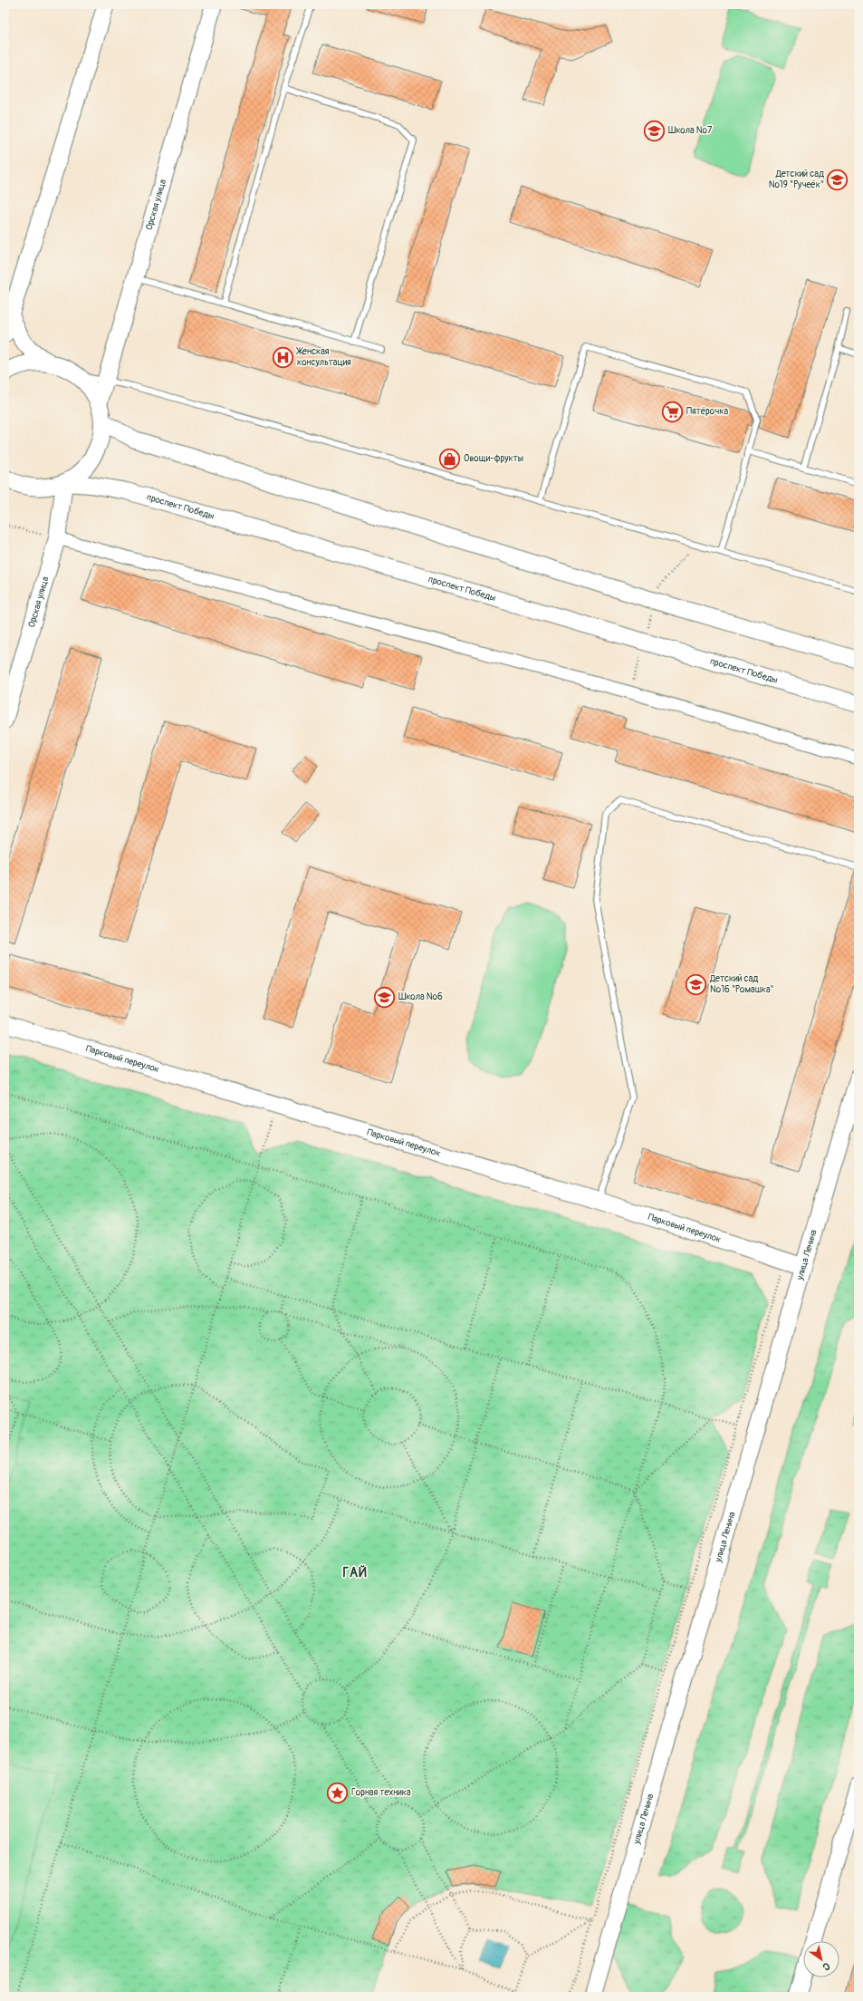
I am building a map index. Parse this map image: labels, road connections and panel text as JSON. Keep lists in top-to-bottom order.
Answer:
{
  "streets": {
    "main road": [
      "Орская улица",
      "проспект Победы",
      "Парковый переулок",
      "улица Ленина"
    ]
  },
  "crossings": [
    ["Орская улица", "проспект Победы"],
    ["Парковый переулок", "улица Ленина"]
  ],
  "districts": ["ГАЙ"],
  "places": {
    "school or university": [
      "Школа №7",
      "Детский сад №19 \"Ручеёк\"",
      "Детский сад №16 \"Ромашка\"",
      "Школа №6"
    ],
    "hospital": ["Женская консультация"],
    "supermarket": ["Пятёрочка"],
    "shop": ["Овощи-фрукты"],
    "place": ["Горная техника"]
  },
  "north": "bottom right"
}
